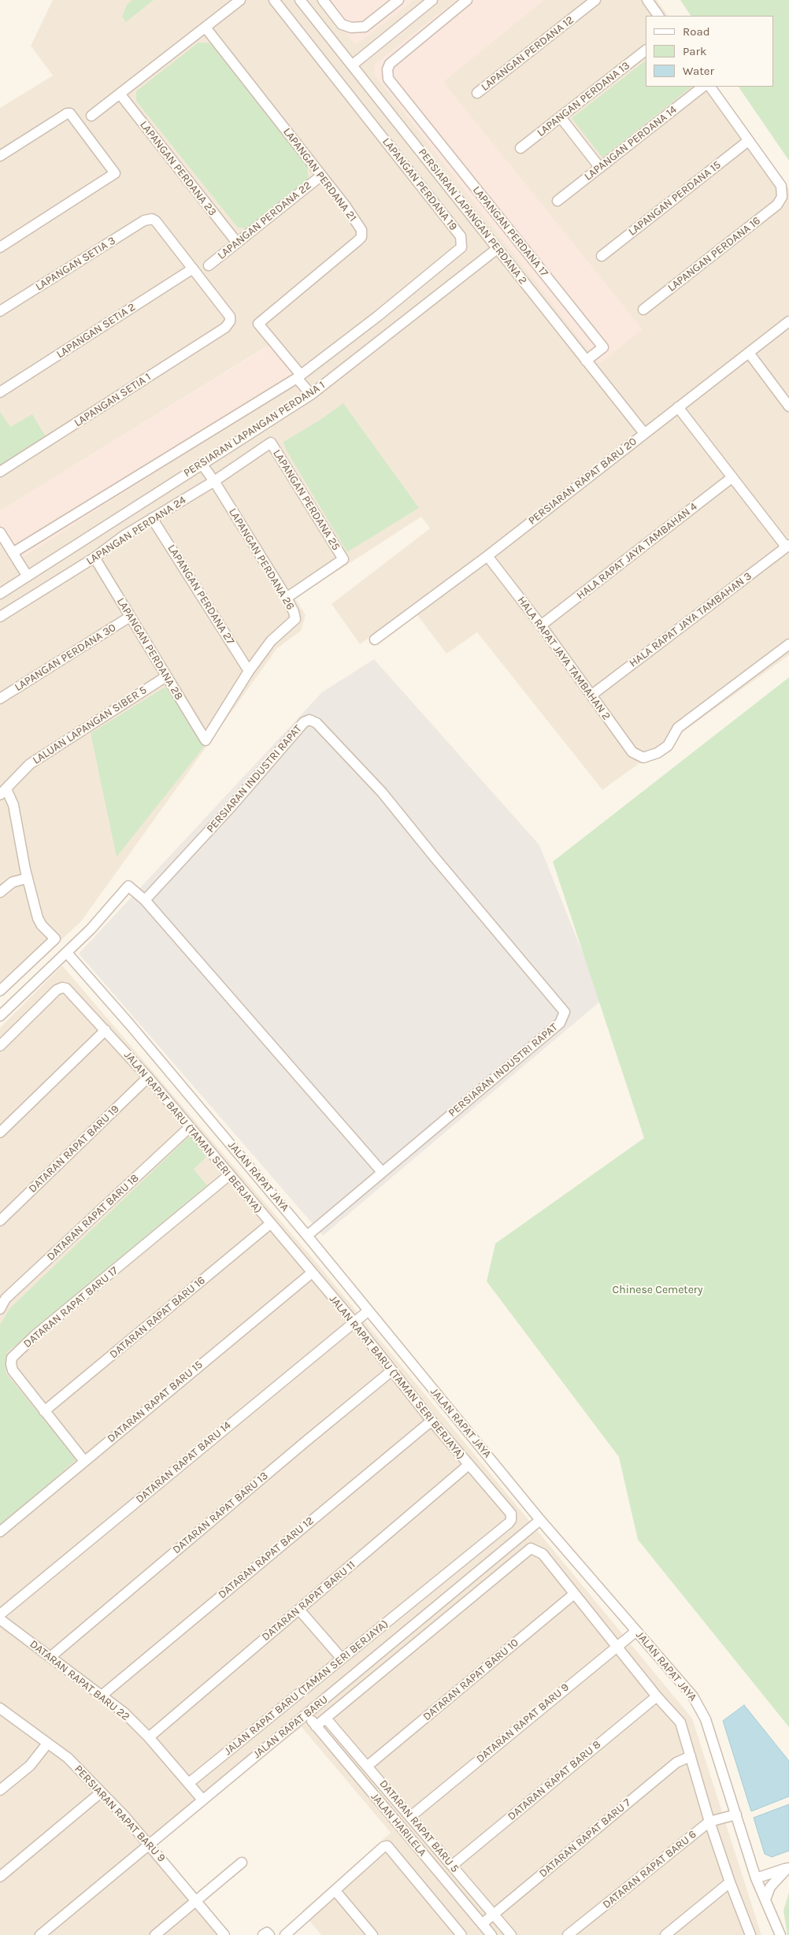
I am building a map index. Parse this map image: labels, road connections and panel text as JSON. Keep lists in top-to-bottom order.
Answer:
{
  "streets": {
    "street": [
      "LAPANGAN PERDANA 12",
      "LAPANGAN PERDANA 13",
      "LAPANGAN PERDANA 14",
      "LAPANGAN PERDANA 23",
      "LAPANGAN PERDANA 21",
      "LAPANGAN PERDANA 19",
      "LAPANGAN PERDANA 15",
      "PERSIARAN LAPANGAN PERDANA 2",
      "LAPANGAN PERDANA 22",
      "LAPANGAN PERDANA 17",
      "LAPANGAN PERDANA 16",
      "LAPANGAN SETIA 3",
      "LAPANGAN SETIA 2",
      "LAPANGAN SETIA 1",
      "PERSIARAN LAPANGAN PERDANA 1",
      "PERSIARAN RAPAT BARU 20",
      "LAPANGAN PERDANA 25",
      "LAPANGAN PERDANA 24",
      "HALA RAPAT JAYA TAMBAHAN 4",
      "LAPANGAN PERDANA 26",
      "LAPANGAN PERDANA 27",
      "HALA RAPAT JAYA TAMBAHAN 3",
      "LAPANGAN PERDANA 28",
      "LAPANGAN PERDANA 30",
      "HALA RAPAT JAYA TAMBAHAN 2",
      "LALUAN LAPANGAN SIBER 5",
      "PERSIARAN INDUSTRI RAPAT",
      "JALAN RAPAT BARU (TAMAN SERI BERJAYA)",
      "DATARAN RAPAT BARU 19",
      "JALAN RAPAT JAYA",
      "DATARAN RAPAT BARU 18",
      "DATARAN RAPAT BARU 17",
      "DATARAN RAPAT BARU 16",
      "DATARAN RAPAT BARU 15",
      "DATARAN RAPAT BARU 14",
      "DATARAN RAPAT BARU 13",
      "DATARAN RAPAT BARU 12",
      "DATARAN RAPAT BARU 11",
      "DATARAN RAPAT BARU 10",
      "DATARAN RAPAT BARU 22",
      "DATARAN RAPAT BARU 9",
      "JALAN RAPAT BARU",
      "DATARAN RAPAT BARU 8",
      "PERSIARAN RAPAT BARU 9",
      "JALAN HARILELA",
      "DATARAN RAPAT BARU 5",
      "DATARAN RAPAT BARU 7",
      "DATARAN RAPAT BARU 6"
    ]
  },
  "crossings": [
    ["LAPANGAN PERDANA 23", "LAPANGAN PERDANA 22"],
    ["LAPANGAN PERDANA 21", "LAPANGAN PERDANA 19"],
    ["LAPANGAN PERDANA 21", "LAPANGAN PERDANA 22"],
    ["LAPANGAN PERDANA 15", "LAPANGAN PERDANA 16"],
    ["PERSIARAN LAPANGAN PERDANA 2", "LAPANGAN PERDANA 17"],
    ["PERSIARAN LAPANGAN PERDANA 2", "PERSIARAN LAPANGAN PERDANA 1"],
    ["PERSIARAN LAPANGAN PERDANA 2", "PERSIARAN RAPAT BARU 20"],
    ["LAPANGAN SETIA 3", "LAPANGAN SETIA 2"],
    ["LAPANGAN SETIA 3", "LAPANGAN SETIA 1"],
    ["LAPANGAN SETIA 2", "LAPANGAN SETIA 1"],
    ["PERSIARAN LAPANGAN PERDANA 1", "LAPANGAN PERDANA 26"],
    ["PERSIARAN RAPAT BARU 20", "HALA RAPAT JAYA TAMBAHAN 2"],
    ["LAPANGAN PERDANA 25", "LAPANGAN PERDANA 24"],
    ["LAPANGAN PERDANA 25", "LAPANGAN PERDANA 26"],
    ["LAPANGAN PERDANA 24", "LAPANGAN PERDANA 26"],
    ["LAPANGAN PERDANA 24", "LAPANGAN PERDANA 27"],
    ["LAPANGAN PERDANA 24", "LAPANGAN PERDANA 28"],
    ["HALA RAPAT JAYA TAMBAHAN 4", "HALA RAPAT JAYA TAMBAHAN 2"],
    ["LAPANGAN PERDANA 26", "LAPANGAN PERDANA 27"],
    ["LAPANGAN PERDANA 26", "LAPANGAN PERDANA 28"],
    ["LAPANGAN PERDANA 27", "LAPANGAN PERDANA 28"],
    ["HALA RAPAT JAYA TAMBAHAN 3", "HALA RAPAT JAYA TAMBAHAN 2"],
    ["LAPANGAN PERDANA 28", "LAPANGAN PERDANA 30"],
    ["LAPANGAN PERDANA 28", "LALUAN LAPANGAN SIBER 5"],
    ["PERSIARAN INDUSTRI RAPAT", "JALAN RAPAT JAYA"],
    ["JALAN RAPAT BARU (TAMAN SERI BERJAYA)", "DATARAN RAPAT BARU 19"],
    ["JALAN RAPAT BARU (TAMAN SERI BERJAYA)", "DATARAN RAPAT BARU 18"],
    ["JALAN RAPAT BARU (TAMAN SERI BERJAYA)", "DATARAN RAPAT BARU 17"],
    ["JALAN RAPAT BARU (TAMAN SERI BERJAYA)", "DATARAN RAPAT BARU 16"],
    ["JALAN RAPAT BARU (TAMAN SERI BERJAYA)", "DATARAN RAPAT BARU 15"],
    ["JALAN RAPAT BARU (TAMAN SERI BERJAYA)", "DATARAN RAPAT BARU 14"],
    ["JALAN RAPAT BARU (TAMAN SERI BERJAYA)", "DATARAN RAPAT BARU 13"],
    ["JALAN RAPAT BARU (TAMAN SERI BERJAYA)", "DATARAN RAPAT BARU 12"],
    ["JALAN RAPAT BARU (TAMAN SERI BERJAYA)", "DATARAN RAPAT BARU 11"],
    ["JALAN RAPAT BARU (TAMAN SERI BERJAYA)", "DATARAN RAPAT BARU 22"],
    ["JALAN RAPAT JAYA", "DATARAN RAPAT BARU 14"],
    ["JALAN RAPAT JAYA", "DATARAN RAPAT BARU 9"],
    ["JALAN RAPAT JAYA", "JALAN RAPAT BARU"],
    ["JALAN RAPAT JAYA", "DATARAN RAPAT BARU 6"],
    ["DATARAN RAPAT BARU 17", "DATARAN RAPAT BARU 16"],
    ["DATARAN RAPAT BARU 17", "DATARAN RAPAT BARU 15"],
    ["DATARAN RAPAT BARU 13", "DATARAN RAPAT BARU 22"],
    ["DATARAN RAPAT BARU 12", "DATARAN RAPAT BARU 22"],
    ["DATARAN RAPAT BARU 11", "DATARAN RAPAT BARU 22"],
    ["DATARAN RAPAT BARU 10", "JALAN RAPAT BARU"],
    ["DATARAN RAPAT BARU 10", "DATARAN RAPAT BARU 5"],
    ["DATARAN RAPAT BARU 22", "JALAN RAPAT BARU"],
    ["DATARAN RAPAT BARU 9", "DATARAN RAPAT BARU 5"],
    ["JALAN RAPAT BARU", "PERSIARAN RAPAT BARU 9"],
    ["JALAN RAPAT BARU", "JALAN HARILELA"],
    ["JALAN RAPAT BARU", "DATARAN RAPAT BARU 5"],
    ["DATARAN RAPAT BARU 8", "DATARAN RAPAT BARU 5"],
    ["JALAN HARILELA", "DATARAN RAPAT BARU 7"],
    ["DATARAN RAPAT BARU 5", "DATARAN RAPAT BARU 7"]
  ],
  "parks": ["Chinese Cemetery"],
  "legend": ["Road", "Park", "Water"]
}
